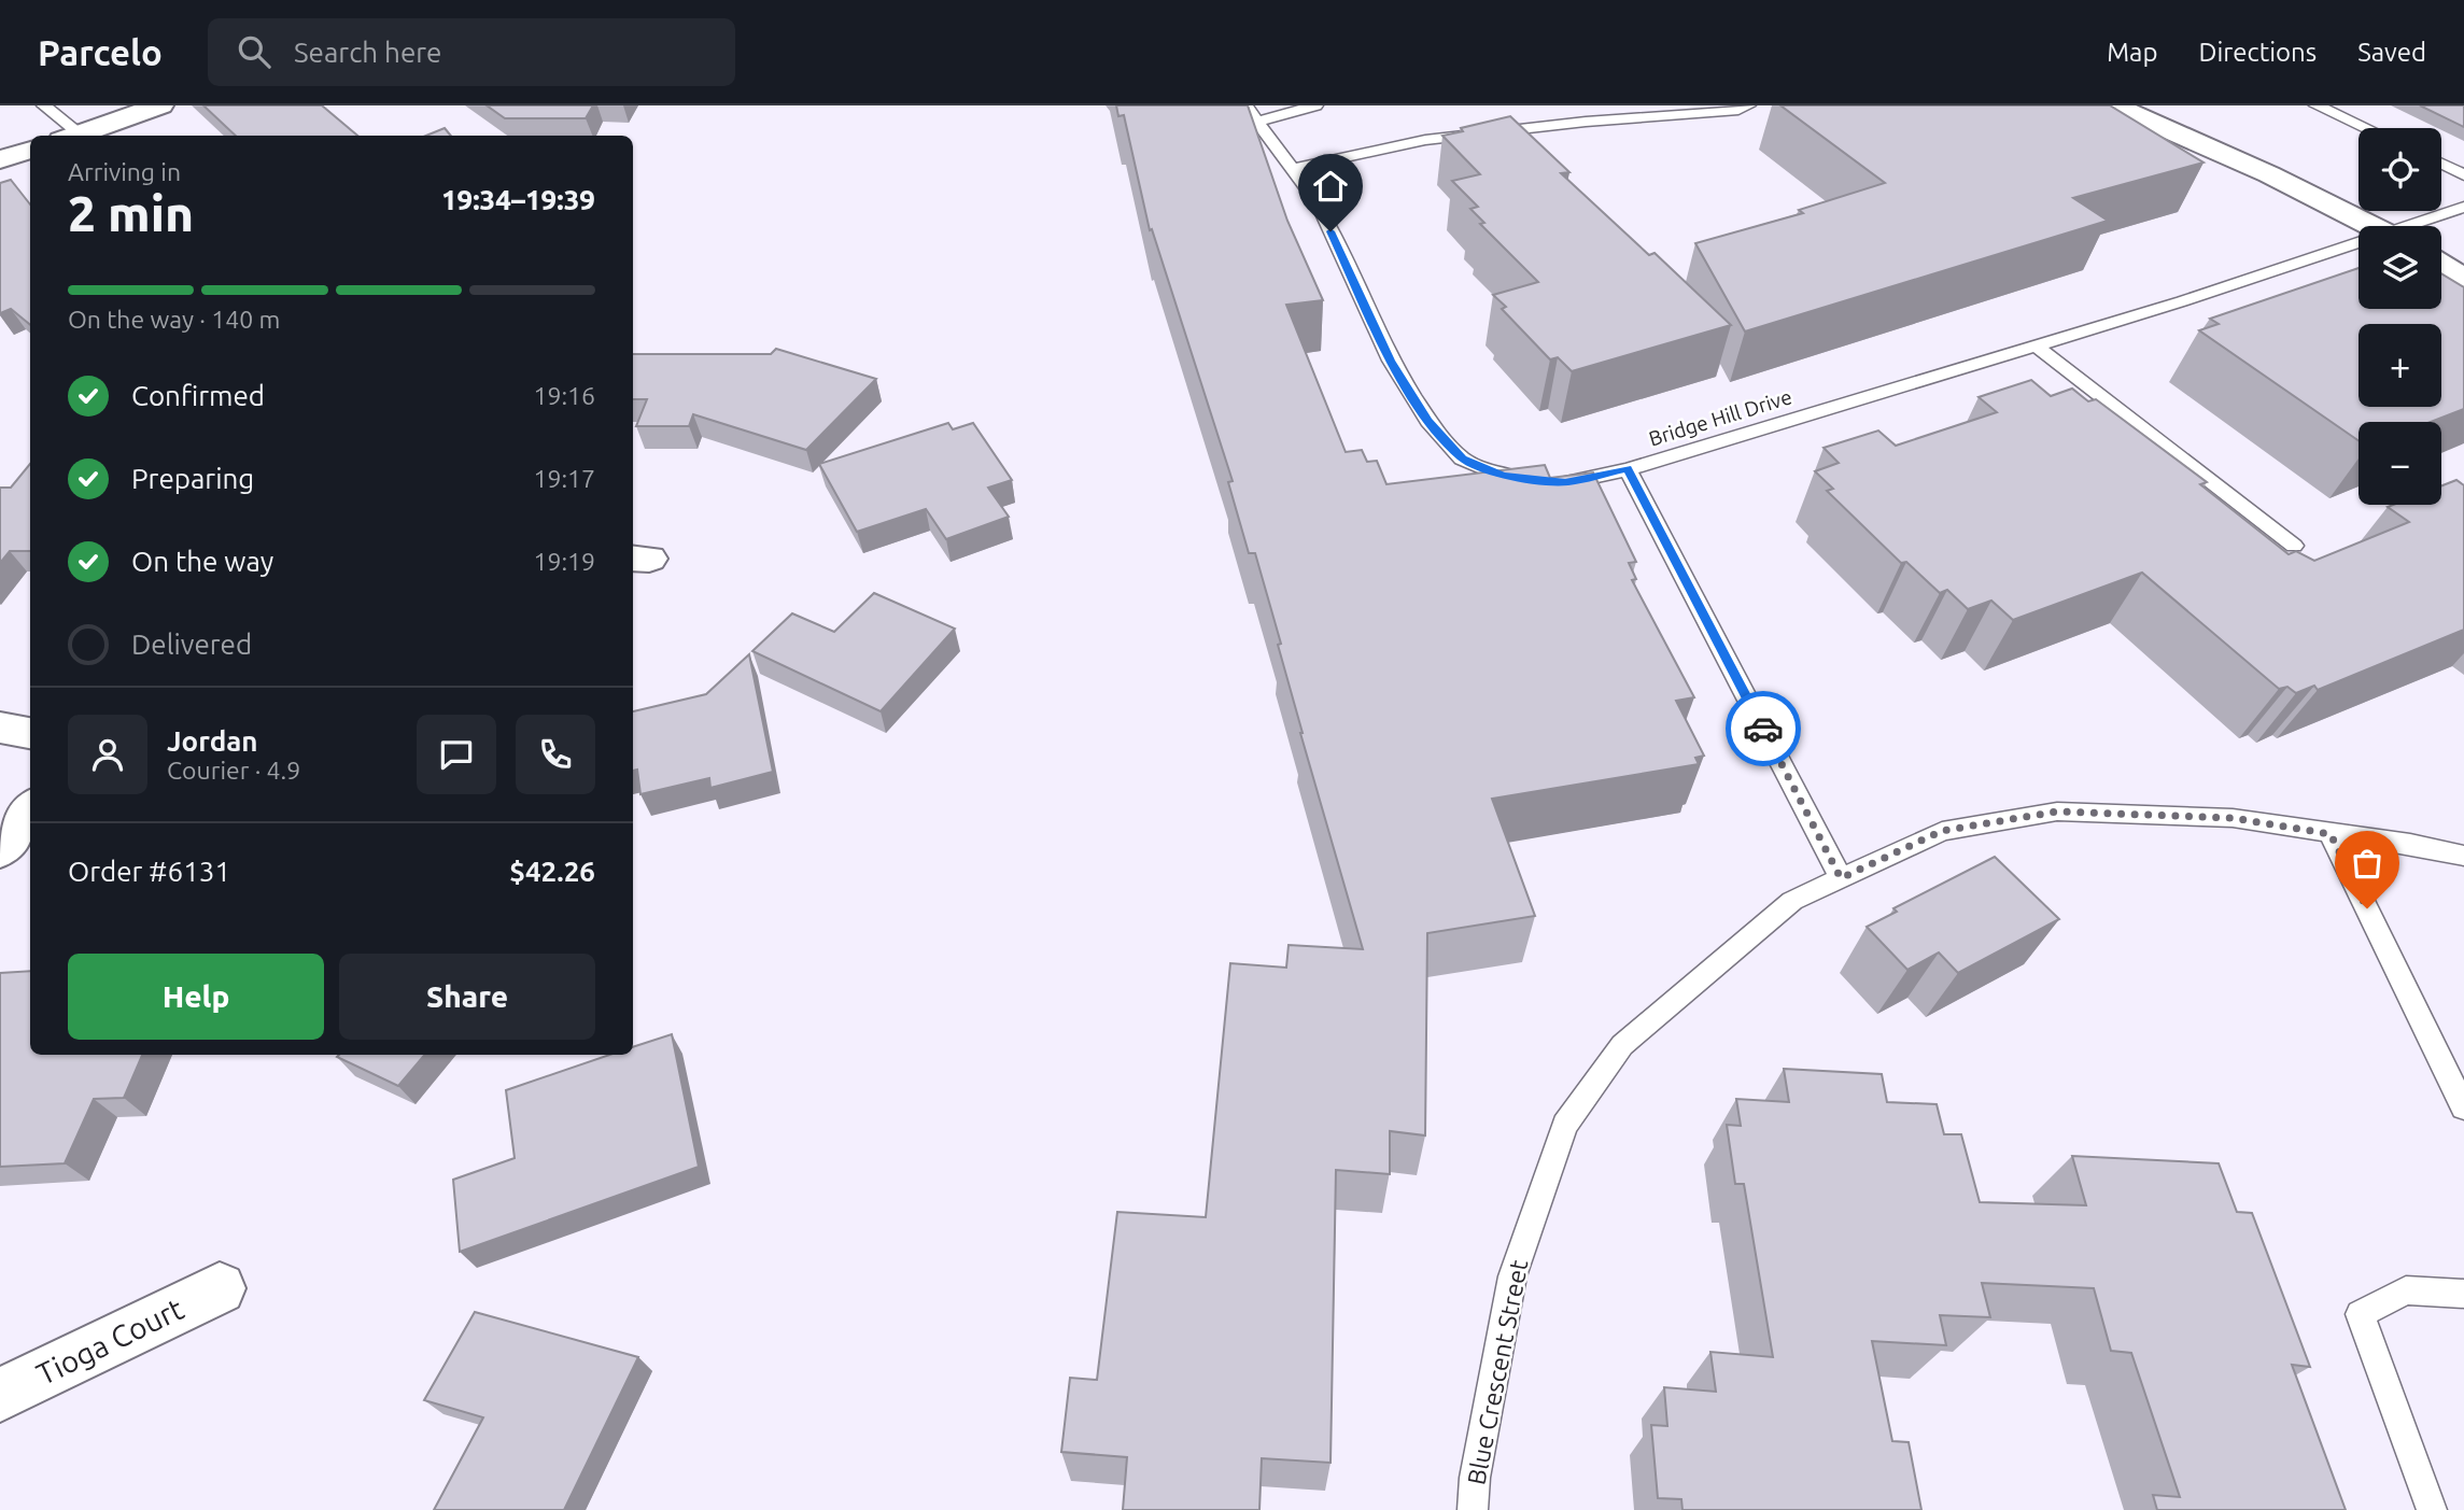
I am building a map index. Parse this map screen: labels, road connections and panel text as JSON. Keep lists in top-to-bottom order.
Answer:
{
  "streets": {
    "street": ["Tioga Court"],
    "lane": ["Bridge Hill Drive", "Blue Crescent Street"]
  },
  "page": {
    "header": "Parcelo",
    "search": "Search here",
    "nav": ["Map", "Directions", "Saved"],
    "map_buttons": ["+", "−"],
    "heading": ["2 min", "Arriving in", "19:34–19:39"],
    "panel": [
      "Jordan",
      "Courier · 4.9",
      "Order #6131",
      "$42.26"
    ],
    "bar": "On the way · 140 m",
    "list": [
      ["Confirmed", "19:16"],
      ["Preparing", "19:17"],
      ["On the way", "19:19"],
      "Delivered"
    ],
    "buttons": ["Help", "Share"]
  }
}
